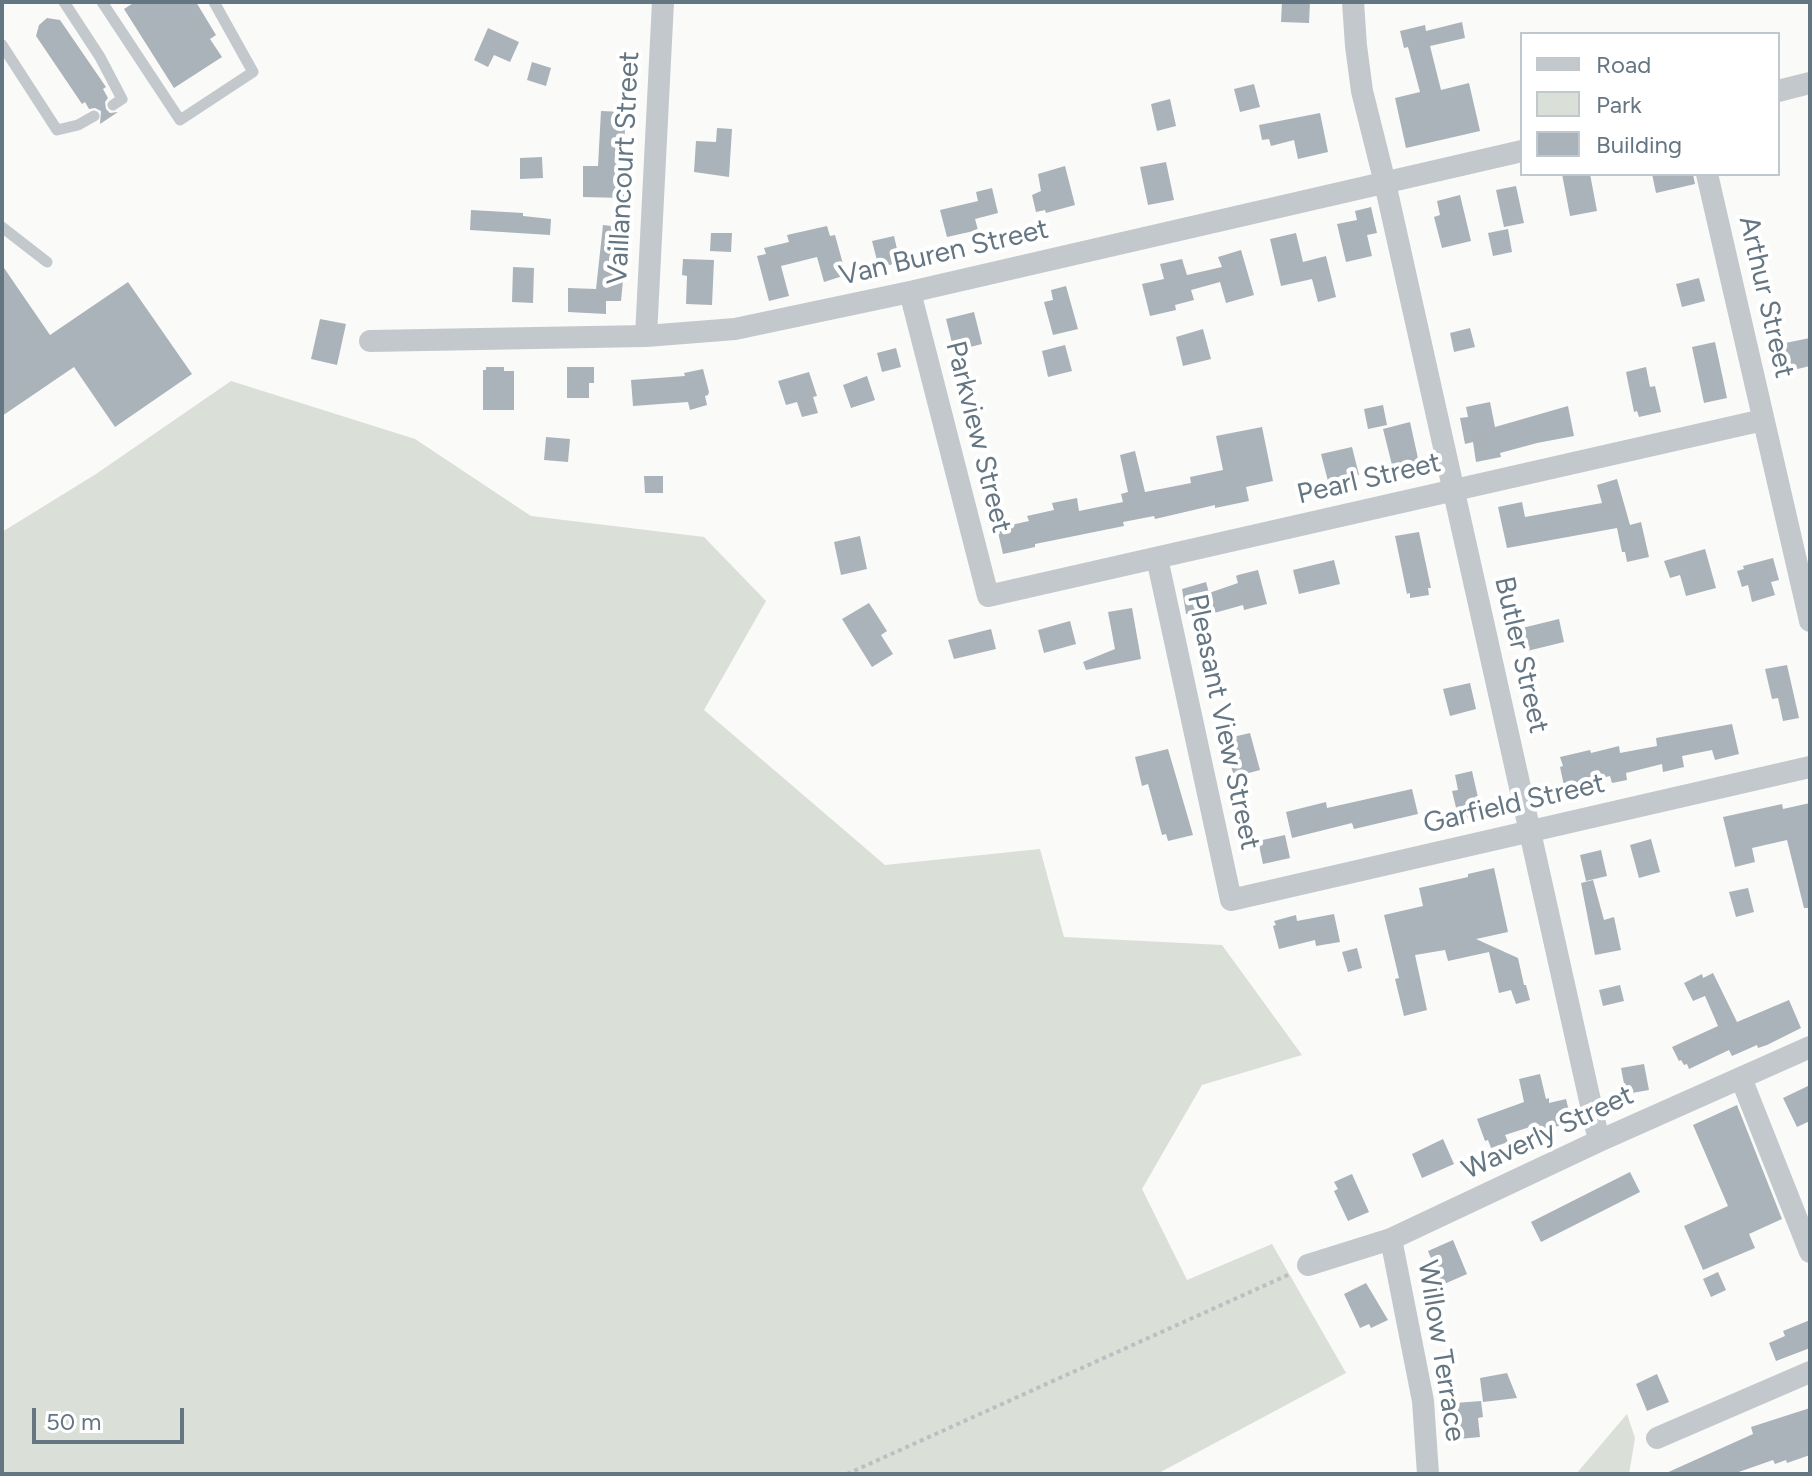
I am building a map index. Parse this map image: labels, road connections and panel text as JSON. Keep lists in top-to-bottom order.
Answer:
{
  "streets": {
    "street": [
      "Vaillancourt Street",
      "Van Buren Street",
      "Arthur Street",
      "Parkview Street",
      "Pearl Street",
      "Butler Street",
      "Pleasant View Street",
      "Garfield Street",
      "Waverly Street",
      "Willow Terrace"
    ]
  },
  "crossings": [
    ["Vaillancourt Street", "Van Buren Street"],
    ["Van Buren Street", "Parkview Street"],
    ["Van Buren Street", "Butler Street"],
    ["Arthur Street", "Pearl Street"],
    ["Parkview Street", "Pearl Street"],
    ["Pearl Street", "Butler Street"],
    ["Pearl Street", "Pleasant View Street"],
    ["Butler Street", "Garfield Street"],
    ["Butler Street", "Waverly Street"],
    ["Pleasant View Street", "Garfield Street"],
    ["Waverly Street", "Willow Terrace"]
  ],
  "legend": ["Road", "Park", "Building"],
  "scale_bar": "50 m"
}
